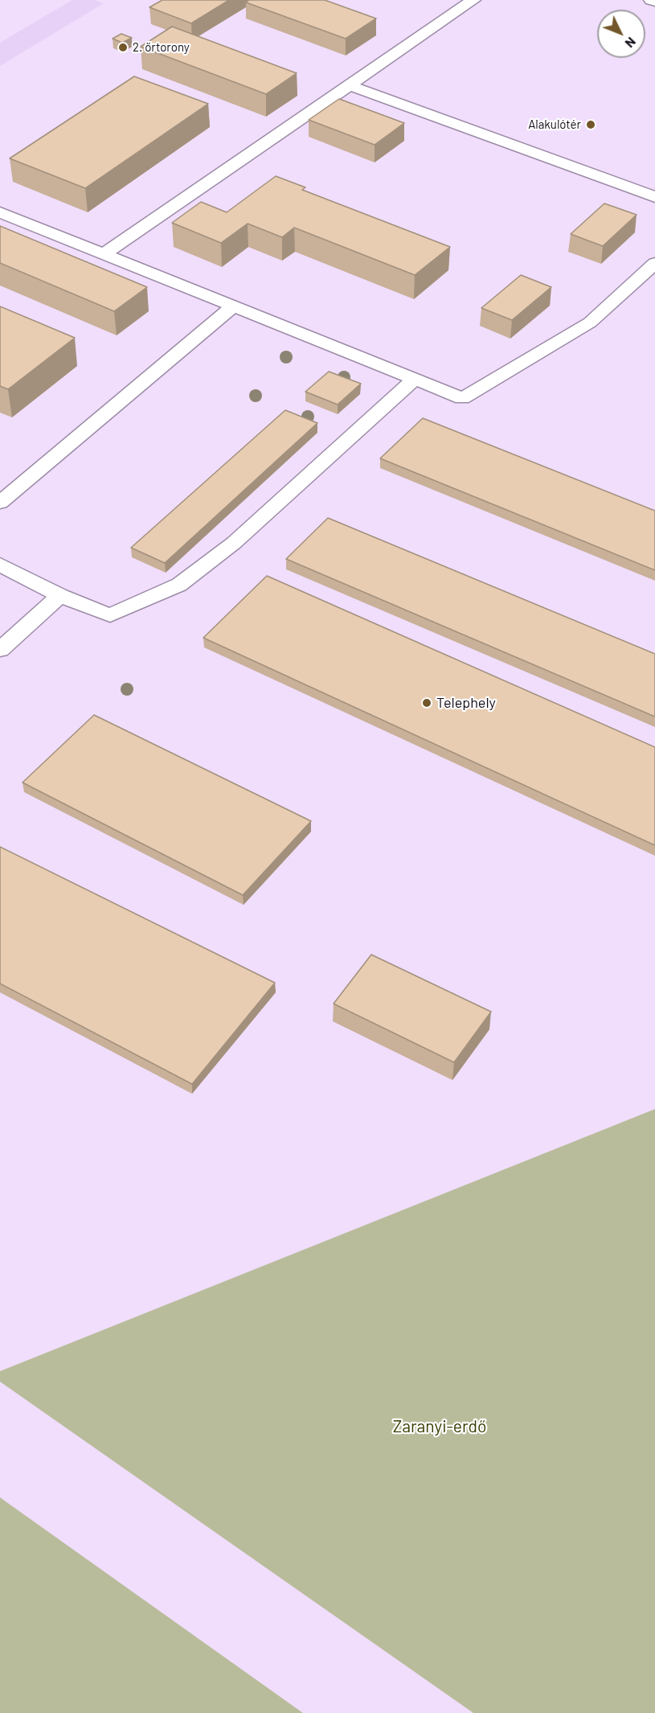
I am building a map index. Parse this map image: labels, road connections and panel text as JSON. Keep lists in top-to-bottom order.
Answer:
{
  "parks": ["Zaranyi-erdő"],
  "places": ["2. őrtorony", "Alakulótér", "Telephely"],
  "north": "bottom right"
}
